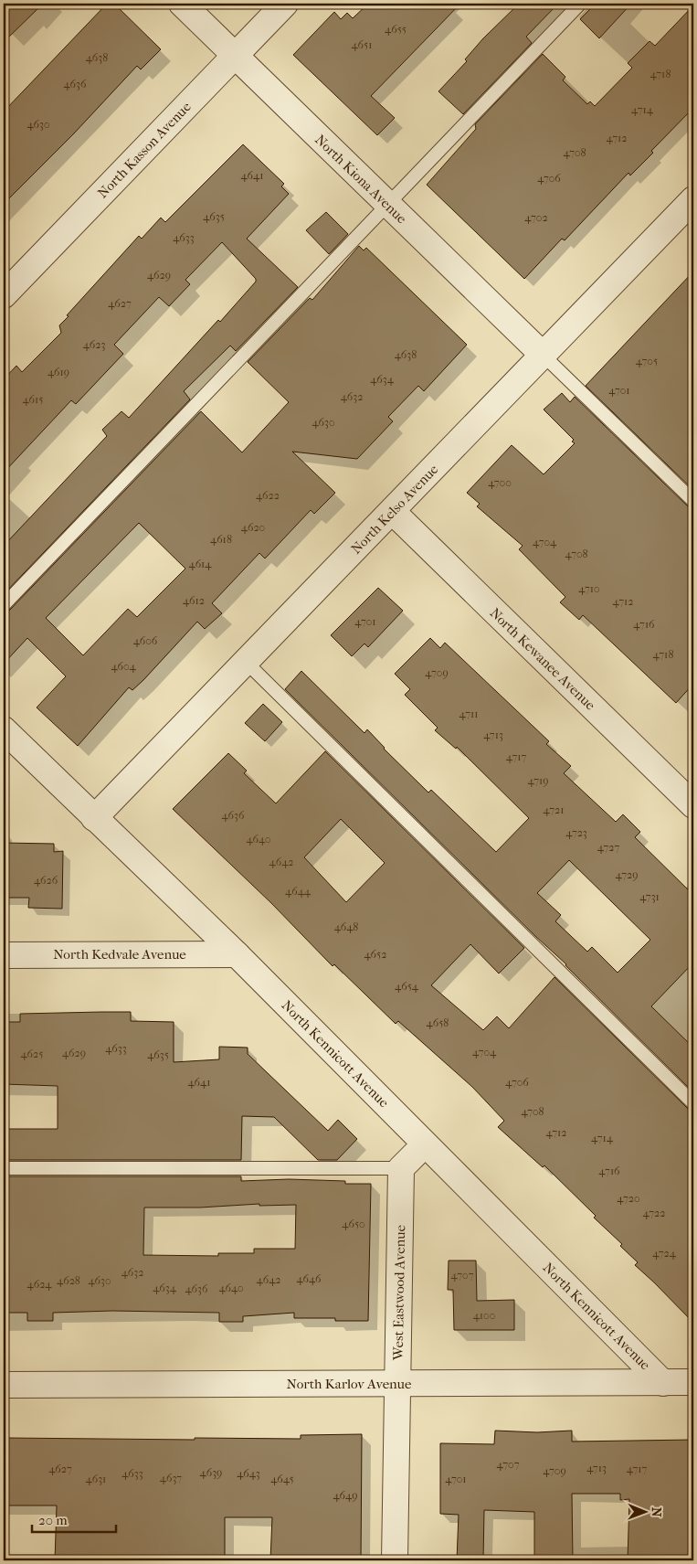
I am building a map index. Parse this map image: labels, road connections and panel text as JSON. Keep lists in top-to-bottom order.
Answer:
{
  "streets": {
    "street": [
      "North Kasson Avenue",
      "North Kiona Avenue",
      "North Kelso Avenue",
      "North Kewanee Avenue",
      "North Kedvale Avenue",
      "North Kennicott Avenue",
      "West Eastwood Avenue",
      "North Karlov Avenue"
    ]
  },
  "crossings": [
    ["North Kasson Avenue", "North Kiona Avenue"],
    ["North Kiona Avenue", "North Kelso Avenue"],
    ["North Kelso Avenue", "North Kewanee Avenue"],
    ["North Kelso Avenue", "North Kennicott Avenue"],
    ["North Kedvale Avenue", "North Kennicott Avenue"],
    ["North Kennicott Avenue", "North Karlov Avenue"],
    ["West Eastwood Avenue", "North Karlov Avenue"]
  ],
  "house_numbers": [
    "4655",
    "4651",
    "4638",
    "4718",
    "4636",
    "4714",
    "4630",
    "4712",
    "4708",
    "4641",
    "4706",
    "4635",
    "4702",
    "4633",
    "4629",
    "4627",
    "4623",
    "4638",
    "4705",
    "4619",
    "4634",
    "4701",
    "4632",
    "4615",
    "4630",
    "4700",
    "4622",
    "4620",
    "4618",
    "4704",
    "4708",
    "4614",
    "4710",
    "4612",
    "4712",
    "4701",
    "4716",
    "4606",
    "4718",
    "4604",
    "4709",
    "4711",
    "4713",
    "4717",
    "4719",
    "4721",
    "4636",
    "4723",
    "4640",
    "4727",
    "4642",
    "4729",
    "4626",
    "4644",
    "4731",
    "4648",
    "4652",
    "4654",
    "4658",
    "4633",
    "4704",
    "4629",
    "4625",
    "4635",
    "4641",
    "4706",
    "4708",
    "4712",
    "4714",
    "4716",
    "4720",
    "4722",
    "4650",
    "4724",
    "4632",
    "4707",
    "4646",
    "4642",
    "4628",
    "4630",
    "4624",
    "4634",
    "4640",
    "4636",
    "4100",
    "4707",
    "4713",
    "4627",
    "4717",
    "4709",
    "4639",
    "4633",
    "4643",
    "4637",
    "4631",
    "4645",
    "4701",
    "4649"
  ],
  "scale_bar": "20 m",
  "north": "right"
}
